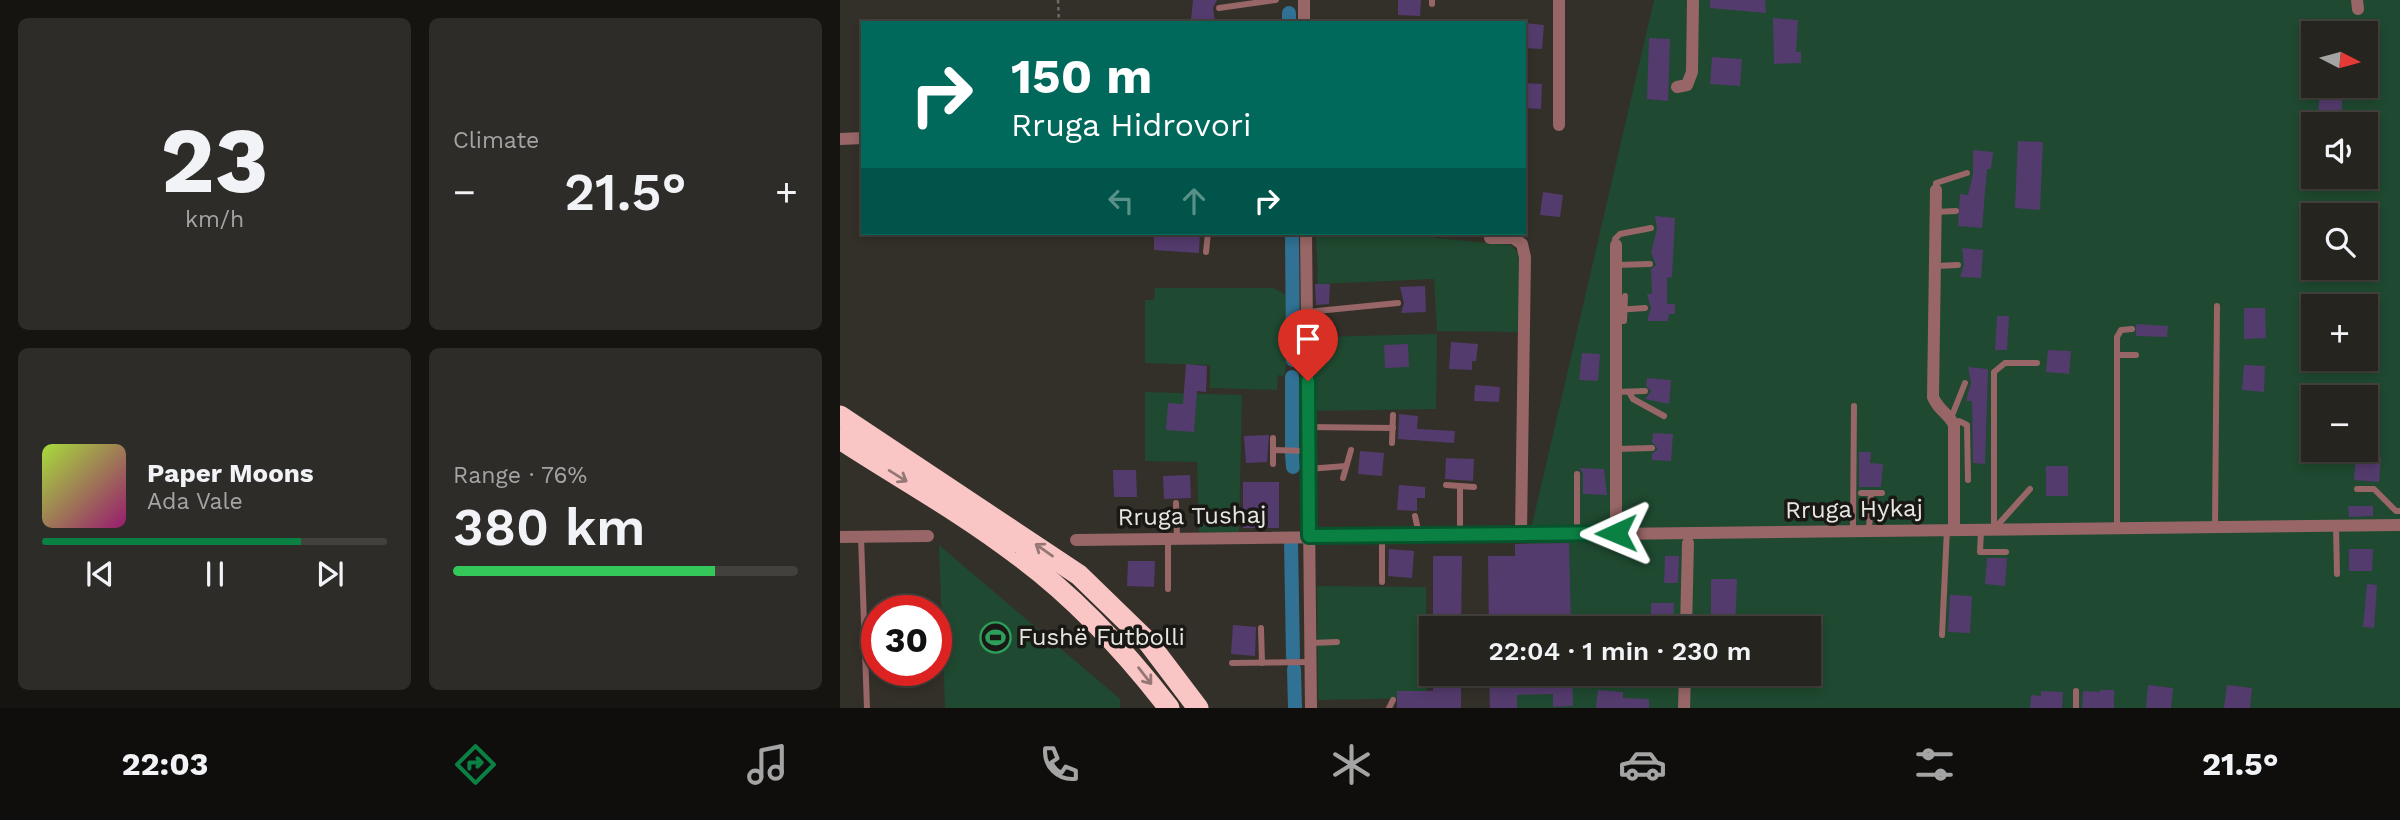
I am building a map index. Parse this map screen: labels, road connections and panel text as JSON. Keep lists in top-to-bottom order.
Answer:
{
  "streets": {
    "street": ["Rruga Hykaj", "Rruga Tushaj"]
  },
  "crossings": [
    ["Rruga Hykaj", "Rruga Tushaj"]
  ],
  "places": {
    "sports": ["Fushë Futbolli"]
  },
  "north": "right",
  "page": {
    "tile": [
      ["23", "km/h"],
      "Climate",
      ["Range · 76%", "380 km"]
    ],
    "map_buttons": ["+", "−"],
    "turn": ["150 m", "Rruga Hidrovori"],
    "heat": ["−", "21.5°", "+"],
    "song": ["Paper Moons", "Ada Vale"],
    "limit": "30",
    "trip": "22:04 · 1 min · 230 m",
    "tabs": ["22:03", "21.5°"]
  }
}
